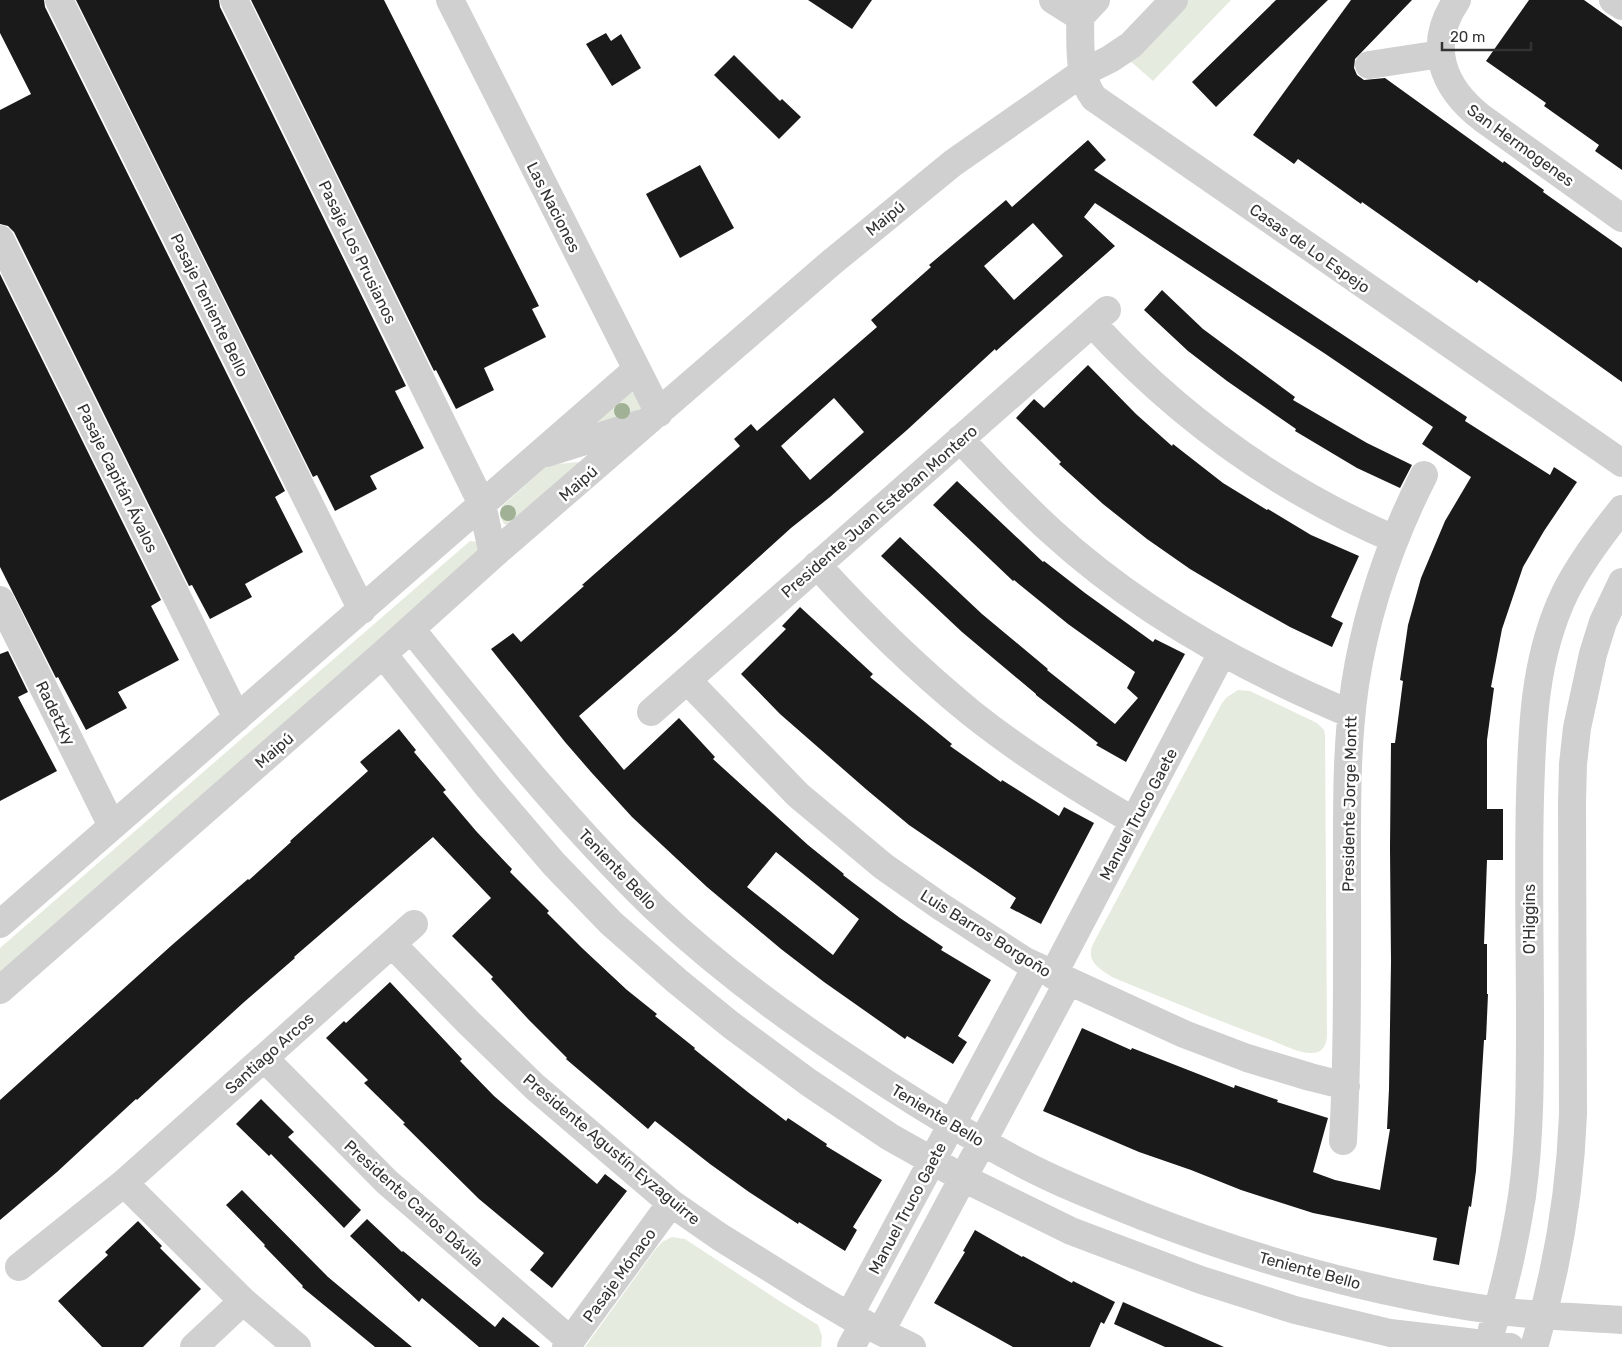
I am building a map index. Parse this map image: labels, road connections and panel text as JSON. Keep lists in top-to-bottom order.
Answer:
{
  "streets": {
    "street": [
      "San Hermogenes",
      "Las Naciones",
      "Maipú",
      "Casas de Lo Espejo",
      "Pasaje Los Prusianos",
      "Pasaje Teniente Bello",
      "Pasaje Capitán Ávalos",
      "Presidente Juan Esteban Montero",
      "Radetzky",
      "Presidente Jorge Montt",
      "Manuel Truco Gaete",
      "Teniente Bello",
      "O'Higgins",
      "Luis Barros Borgoño",
      "Santiago Arcos",
      "Presidente Agustín Eyzaguirre",
      "Presidente Carlos Dávila",
      "Pasaje Mónaco"
    ]
  },
  "crossings": [
    ["Las Naciones", "Maipú"],
    ["Maipú", "Casas de Lo Espejo"],
    ["Maipú", "Pasaje Los Prusianos"],
    ["Maipú", "Teniente Bello"],
    ["Presidente Juan Esteban Montero", "Presidente Jorge Montt"],
    ["Presidente Juan Esteban Montero", "Luis Barros Borgoño"],
    ["Presidente Jorge Montt", "Luis Barros Borgoño"],
    ["Manuel Truco Gaete", "Teniente Bello"],
    ["Manuel Truco Gaete", "Luis Barros Borgoño"],
    ["Manuel Truco Gaete", "Presidente Agustín Eyzaguirre"],
    ["Teniente Bello", "O'Higgins"],
    ["Santiago Arcos", "Presidente Agustín Eyzaguirre"],
    ["Santiago Arcos", "Presidente Carlos Dávila"],
    ["Presidente Agustín Eyzaguirre", "Pasaje Mónaco"],
    ["Presidente Carlos Dávila", "Pasaje Mónaco"]
  ],
  "scale_bar": "20 m"
}
